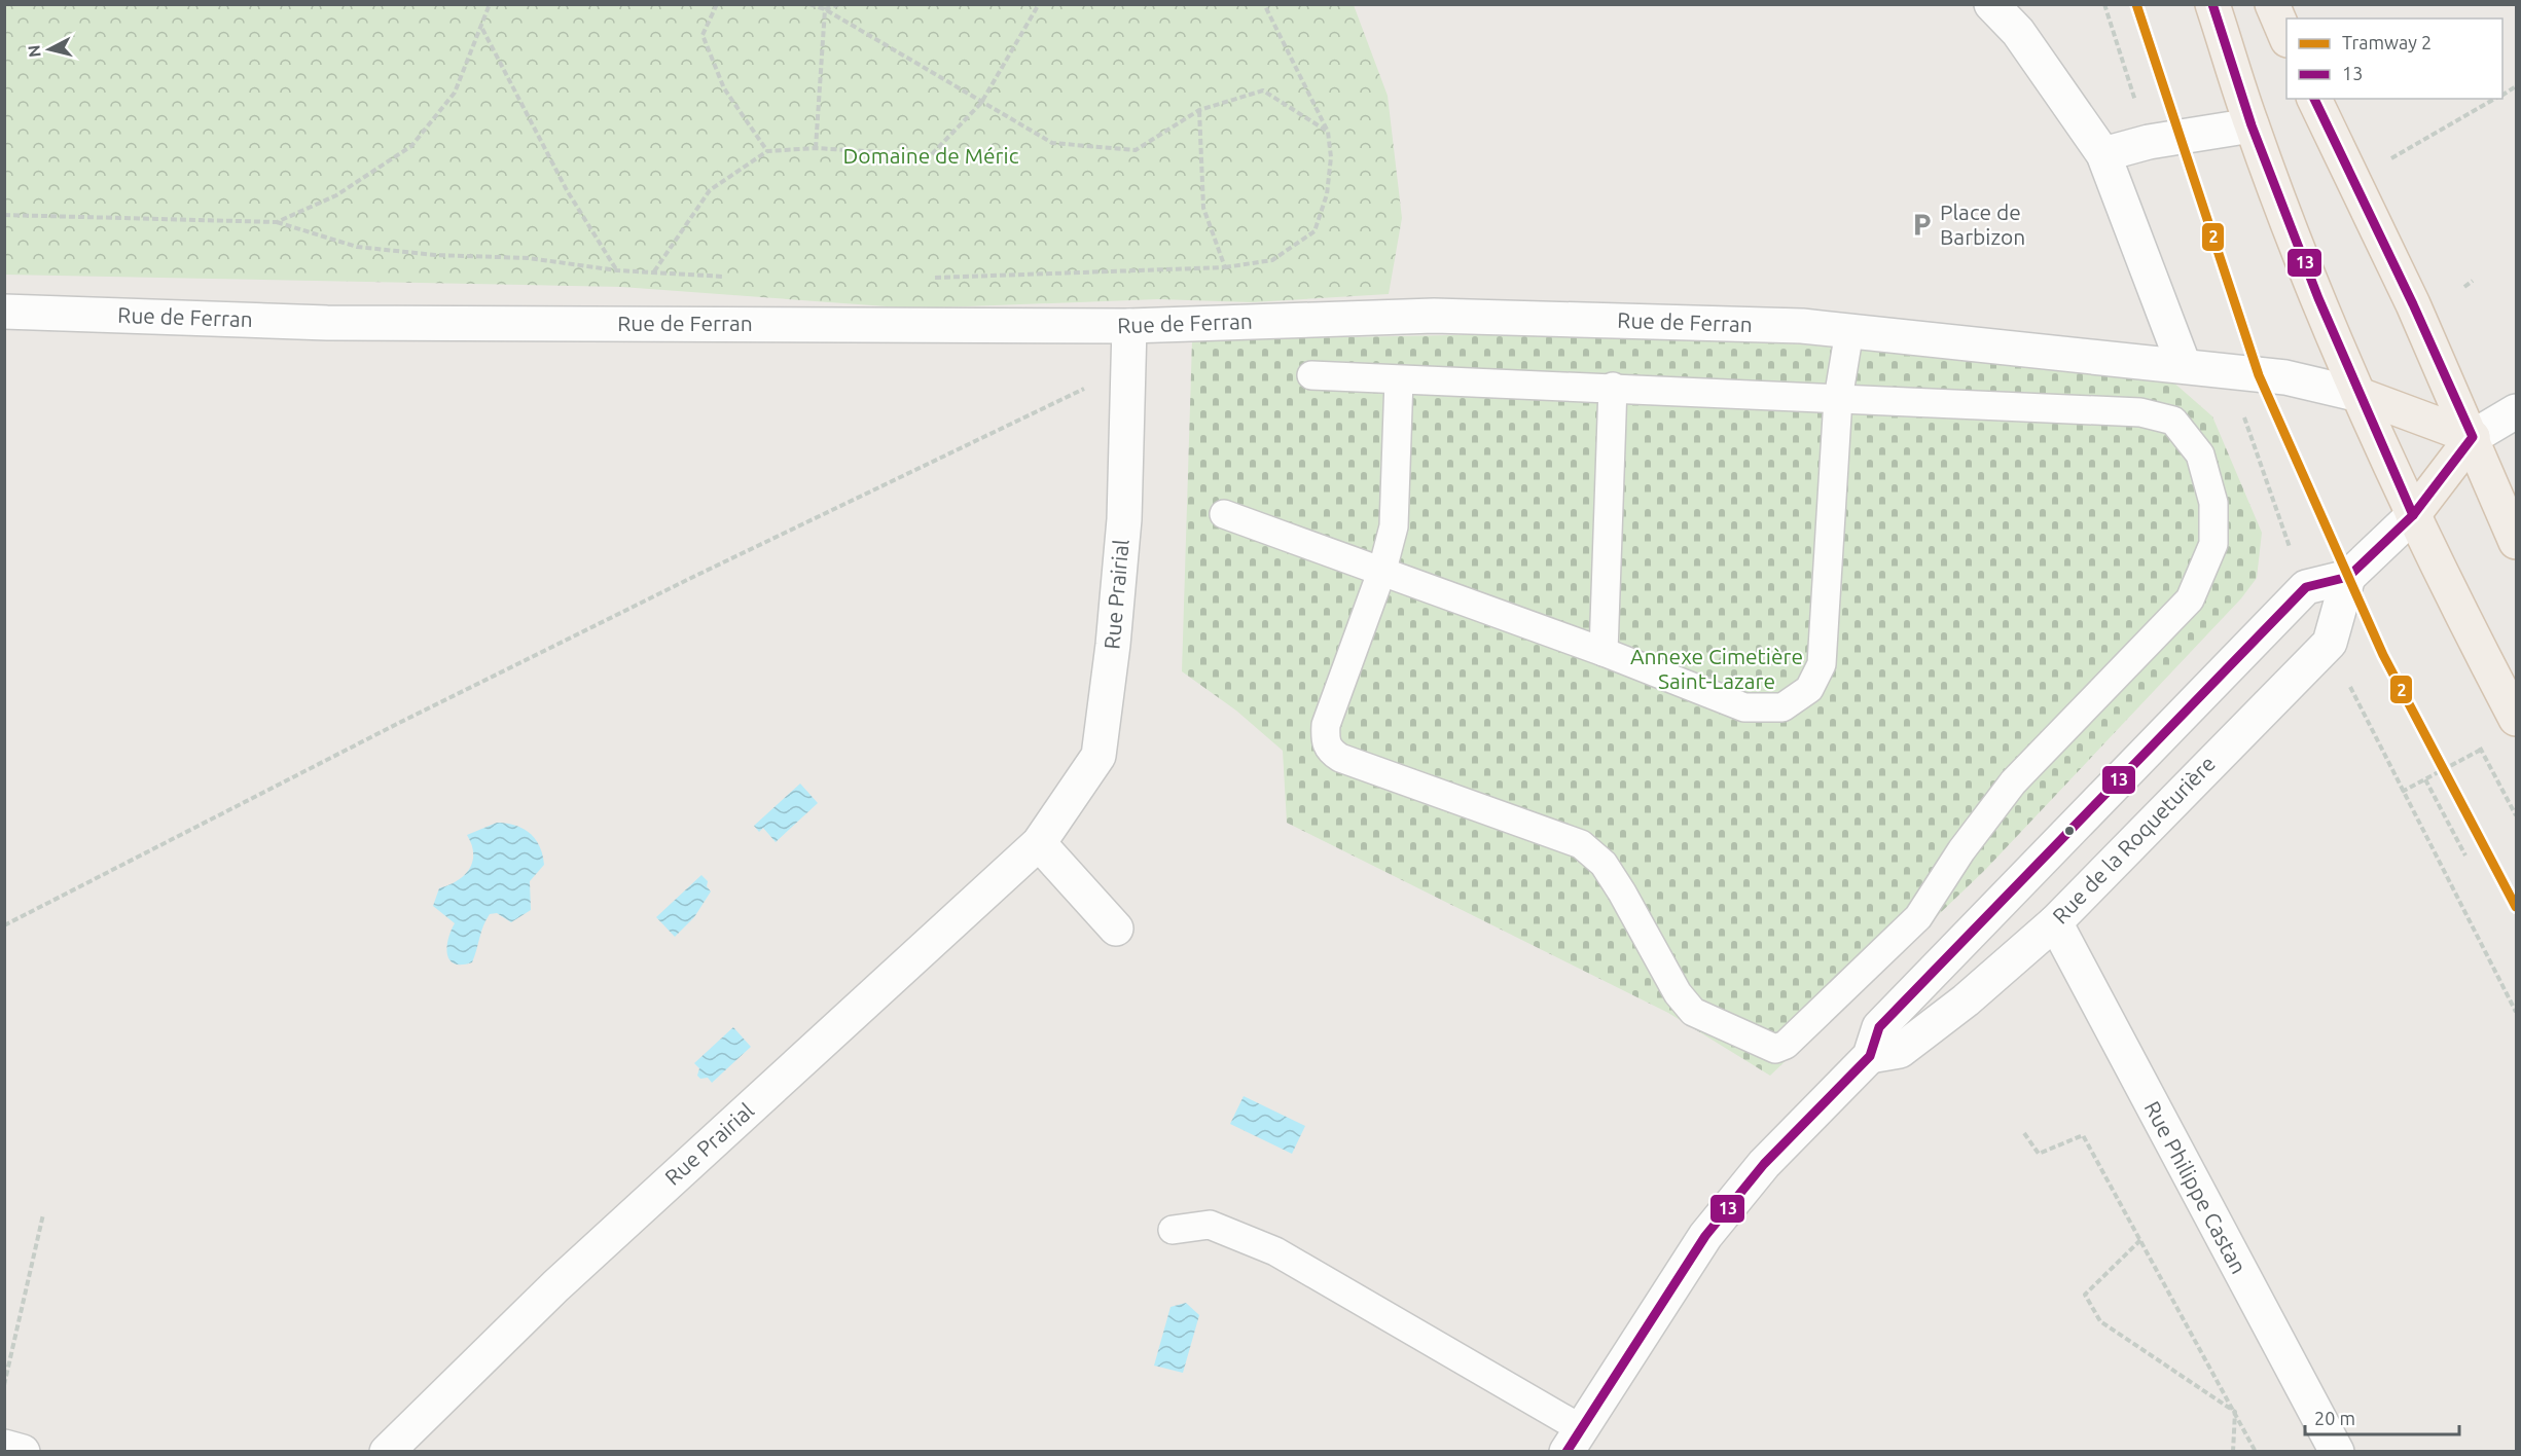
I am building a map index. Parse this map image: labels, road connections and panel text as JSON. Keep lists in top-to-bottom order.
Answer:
{
  "streets": {
    "street": [
      "Rue de Ferran",
      "Rue Prairial",
      "Rue de la Roqueturière",
      "Rue Philippe Castan"
    ]
  },
  "crossings": [
    ["Rue de Ferran", "Rue Prairial"],
    ["Rue de la Roqueturière", "Rue Philippe Castan"]
  ],
  "parks": ["Domaine de Méric", "Annexe Cimetière Saint-Lazare"],
  "places": {
    "parking": ["Place de Barbizon"]
  },
  "lines": ["tram line 2", "transit line 13"],
  "legend": ["Tramway 2", "13"],
  "scale_bar": "20 m",
  "north": "left"
}
